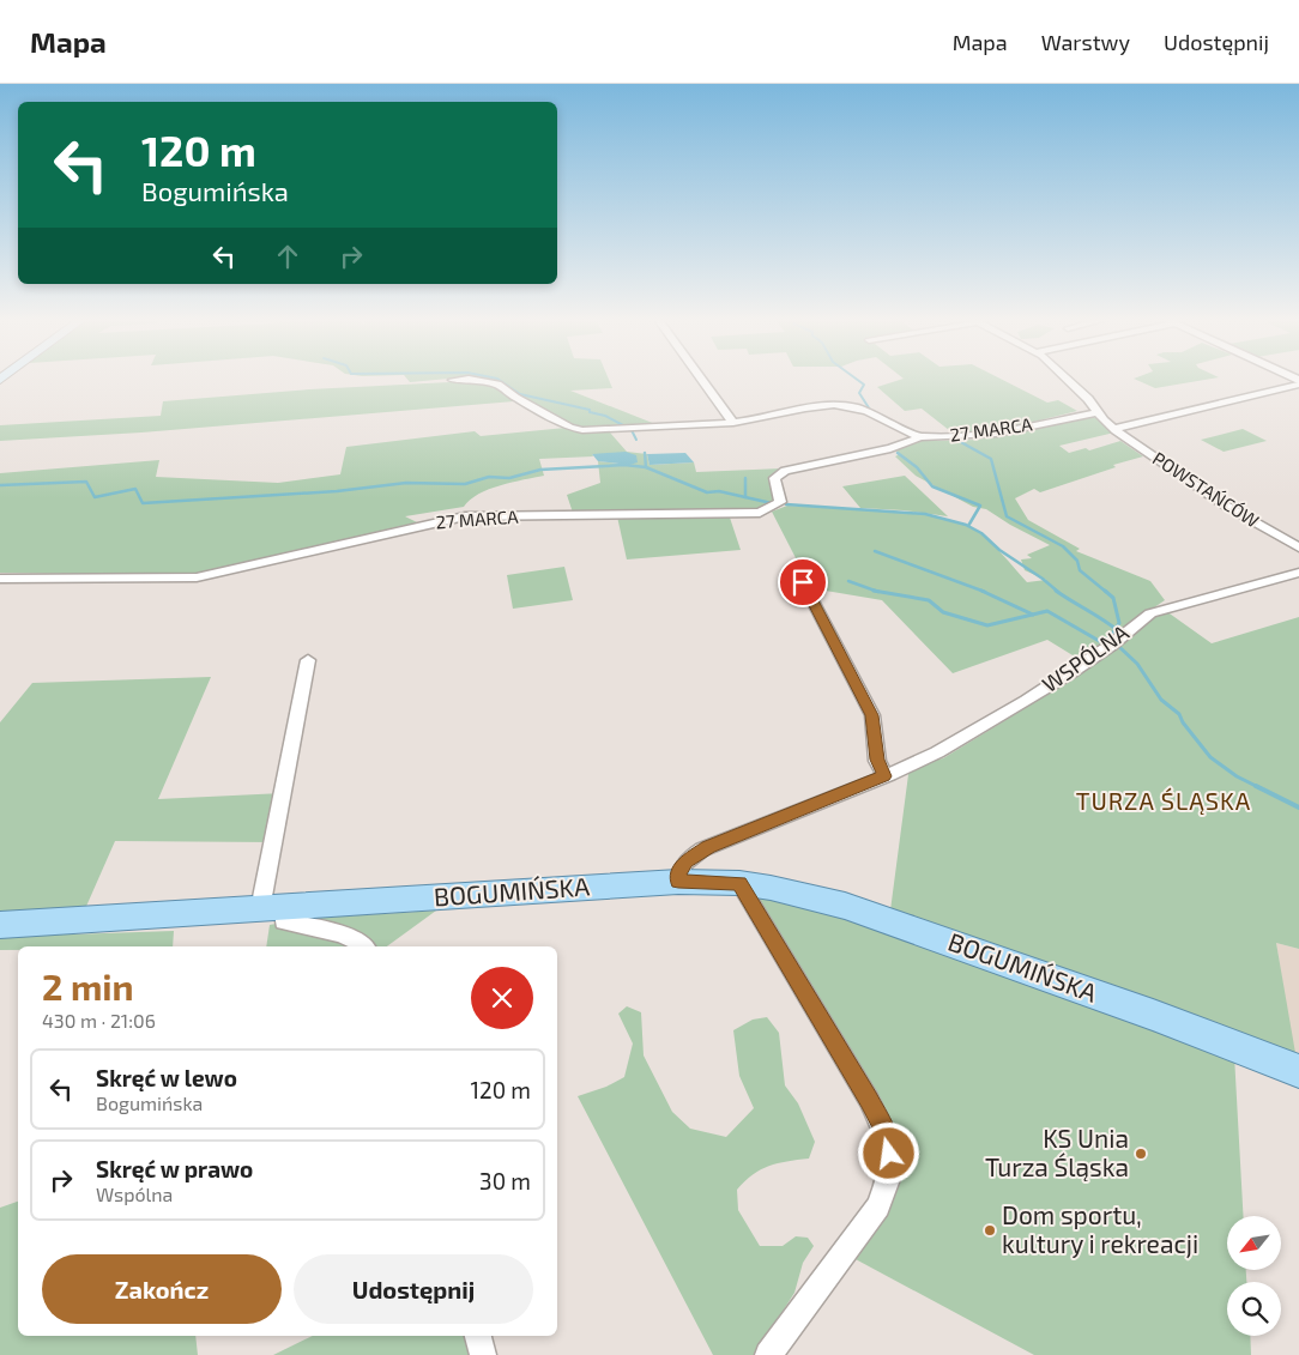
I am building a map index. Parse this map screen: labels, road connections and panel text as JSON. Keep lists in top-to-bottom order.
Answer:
{
  "streets": {
    "main road": ["BOGUMIŃSKA"],
    "street": ["27 MARCA", "POWSTAŃCÓW", "WSPÓLNA"]
  },
  "crossings": [
    ["27 MARCA", "POWSTAŃCÓW"],
    ["WSPÓLNA", "BOGUMIŃSKA"]
  ],
  "districts": ["TURZA ŚLĄSKA"],
  "places": ["KS Unia Turza Śląska", "Dom sportu, kultury i rekreacji"],
  "north": "bottom left",
  "page": {
    "header": "Mapa",
    "nav": ["Mapa", "Warstwy", "Udostępnij"],
    "turn": ["120 m", "Bogumińska"],
    "heading": ["2 min", "430 m · 21:06"],
    "list": [
      {
        "name": "Skręć w lewo",
        "note": "Bogumińska",
        "value": "120 m"
      },
      {
        "name": "Skręć w prawo",
        "note": "Wspólna",
        "value": "30 m"
      }
    ],
    "buttons": ["Zakończ", "Udostępnij"]
  }
}
